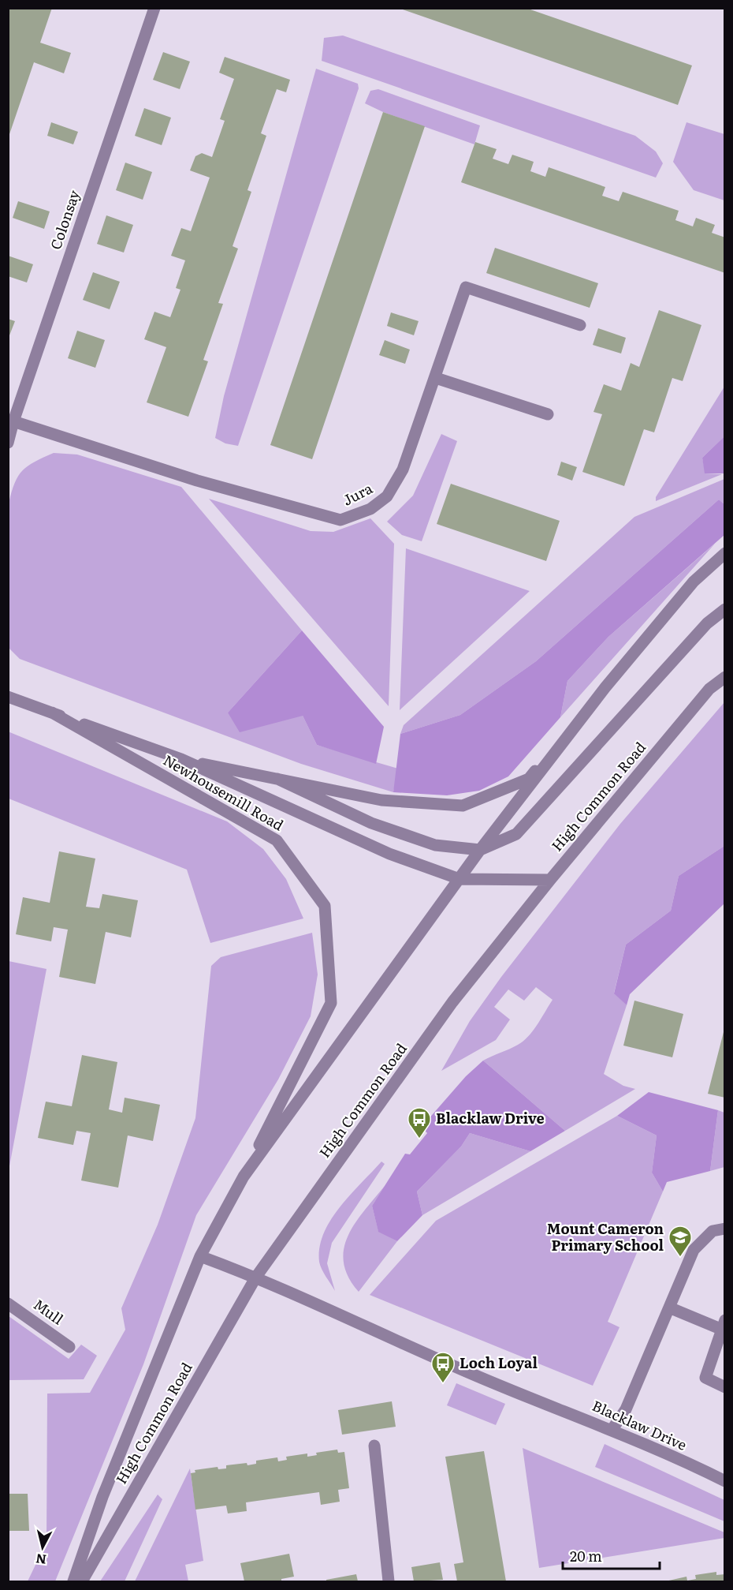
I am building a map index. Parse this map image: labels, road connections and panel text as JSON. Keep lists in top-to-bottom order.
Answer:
{
  "streets": {
    "street": [
      "Colonsay",
      "Jura",
      "Newhousemill Road",
      "High Common Road",
      "Mull",
      "Blacklaw Drive"
    ]
  },
  "crossings": [
    ["Colonsay", "Jura"],
    ["Newhousemill Road", "High Common Road"],
    ["High Common Road", "Blacklaw Drive"]
  ],
  "places": {
    "bus stop": ["Blacklaw Drive", "Loch Loyal"],
    "school or university": ["Mount Cameron Primary School"]
  },
  "scale_bar": "20 m",
  "north": "bottom"
}
